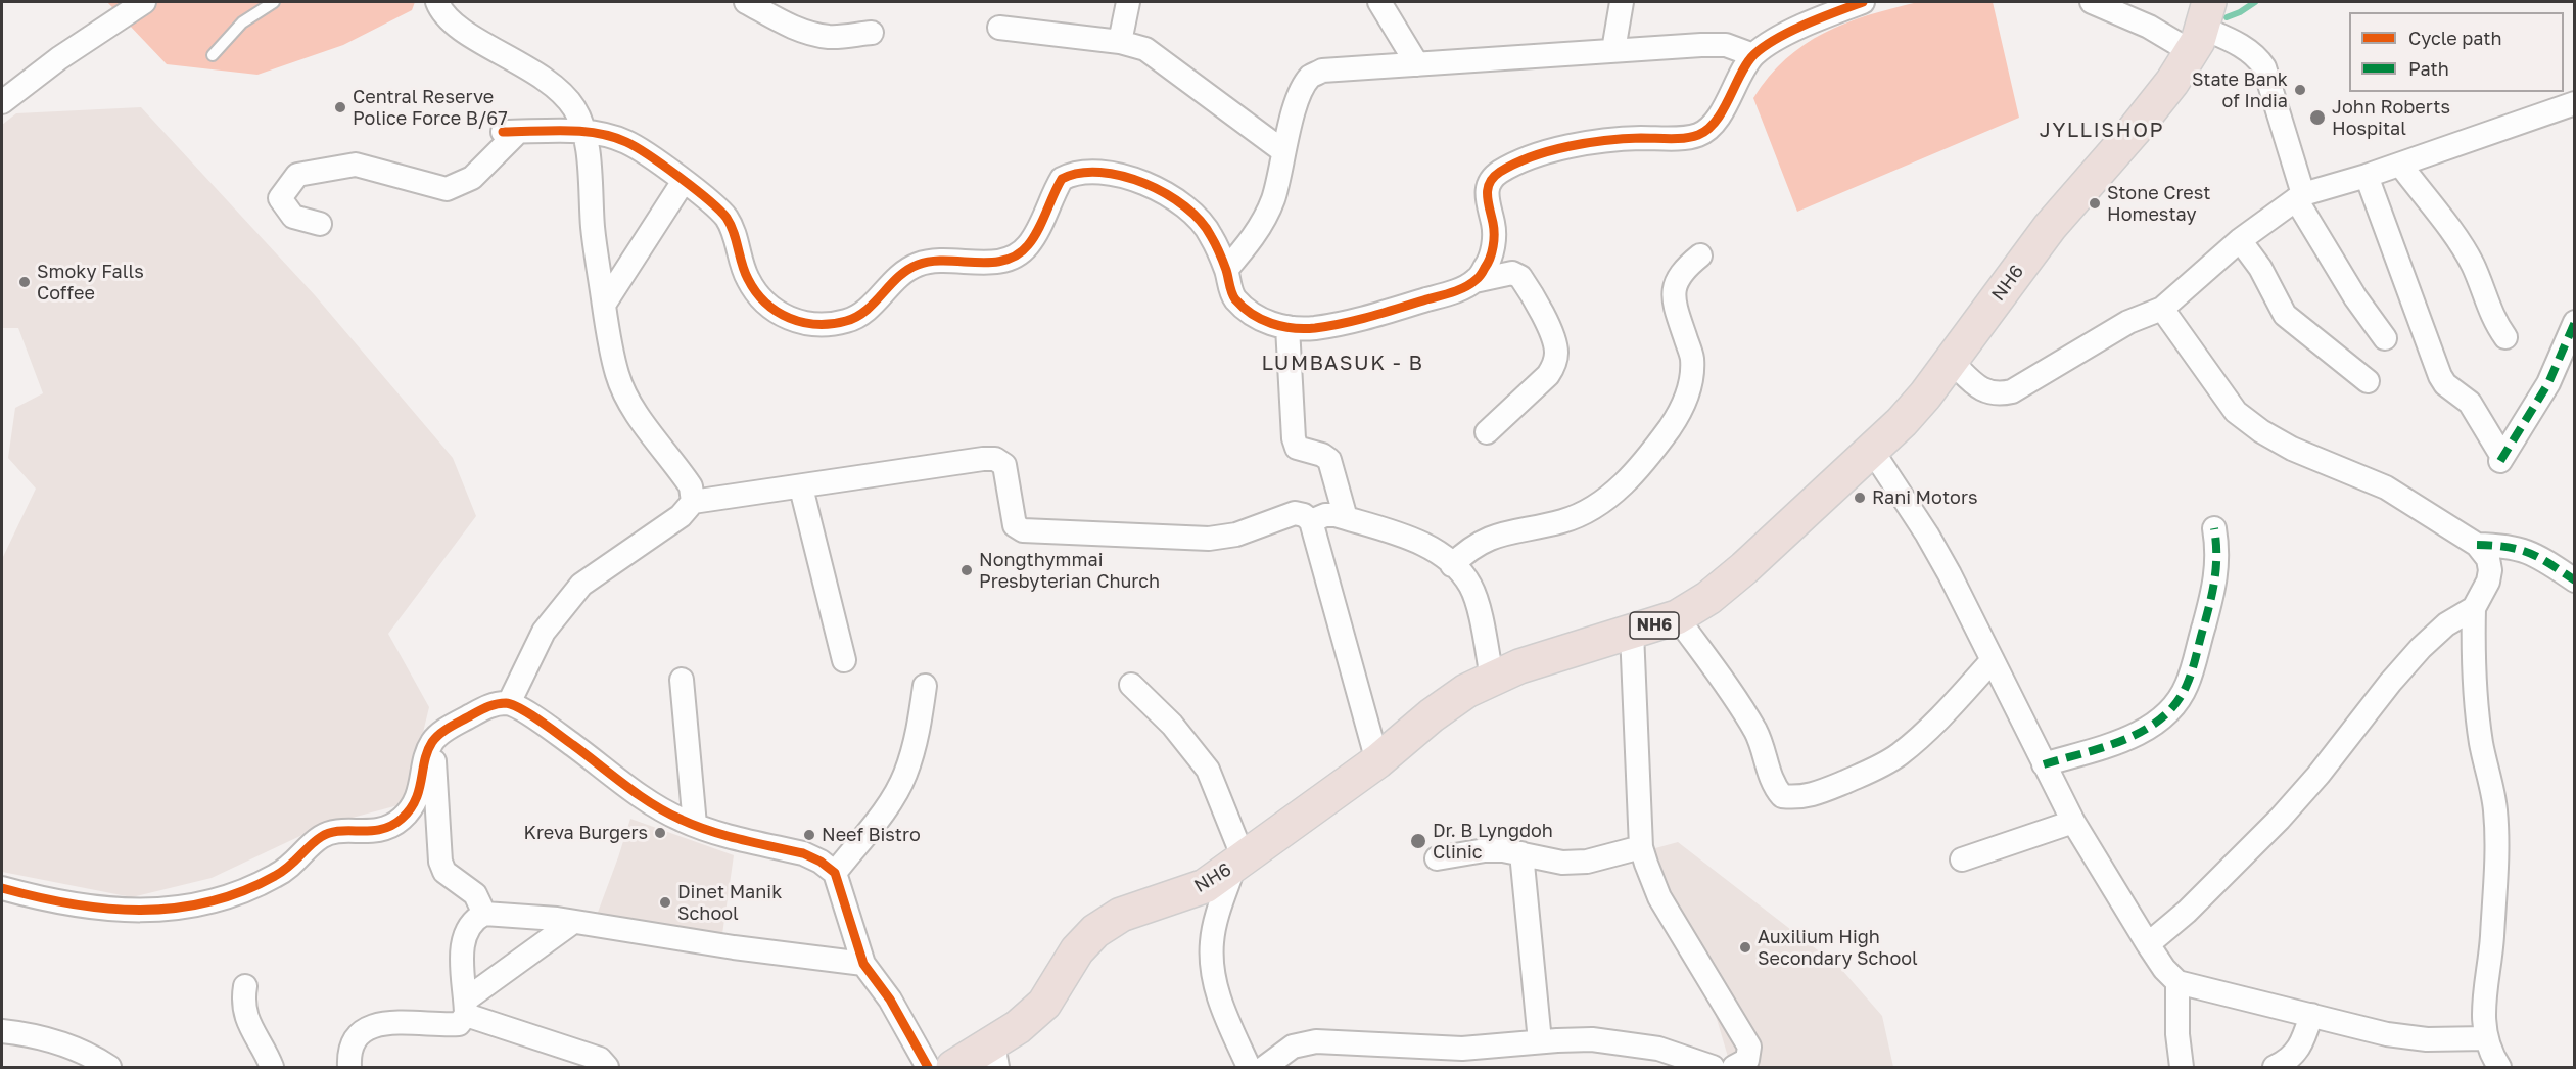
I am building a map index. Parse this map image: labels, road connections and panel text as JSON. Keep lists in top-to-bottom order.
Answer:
{
  "streets": {
    "highway": ["NH6"]
  },
  "districts": ["JYLLISHOP", "LUMBASUK - B"],
  "places": [
    "State Bank of India",
    "Central Reserve Police Force B/67",
    "John Roberts Hospital",
    "Stone Crest Homestay",
    "Smoky Falls Coffee",
    "Rani Motors",
    "Nongthymmai Presbyterian Church",
    "Kreva Burgers",
    "Neef Bistro",
    "Dr. B Lyngdoh Clinic",
    "Dinet Manik School",
    "Auxilium High Secondary School"
  ],
  "legend": ["Cycle path", "Path"]
}
